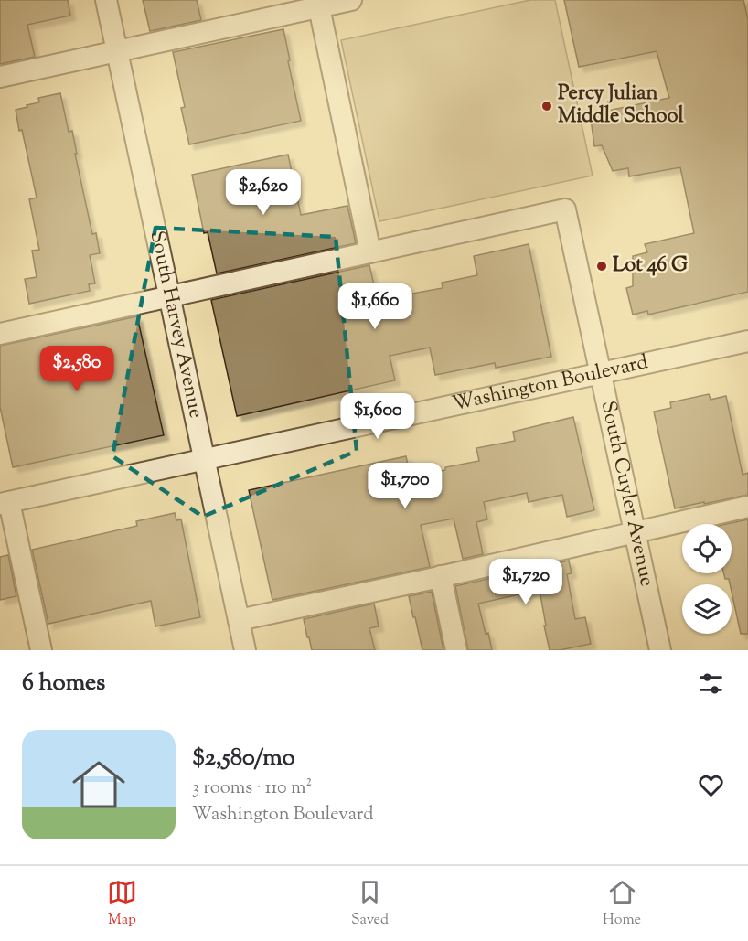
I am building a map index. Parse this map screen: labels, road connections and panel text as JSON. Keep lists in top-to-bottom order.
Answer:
{
  "streets": {
    "street": ["South Harvey Avenue", "Washington Boulevard", "South Cuyler Avenue"]
  },
  "crossings": [
    ["South Harvey Avenue", "Washington Boulevard"],
    ["Washington Boulevard", "South Cuyler Avenue"]
  ],
  "places": ["Percy Julian Middle School", "Lot 46 G"],
  "page": {
    "price": [
      "$2,620",
      "$1,660",
      "$2,580",
      "$1,600",
      "$1,700",
      "$1,720"
    ],
    "heading": "6 homes",
    "list": [
      {
        "name": "$2,580/mo",
        "note": "3 rooms · 110 m² · Washington Boulevard"
      }
    ],
    "tabs": ["Map", "Saved", "Home"]
  }
}
